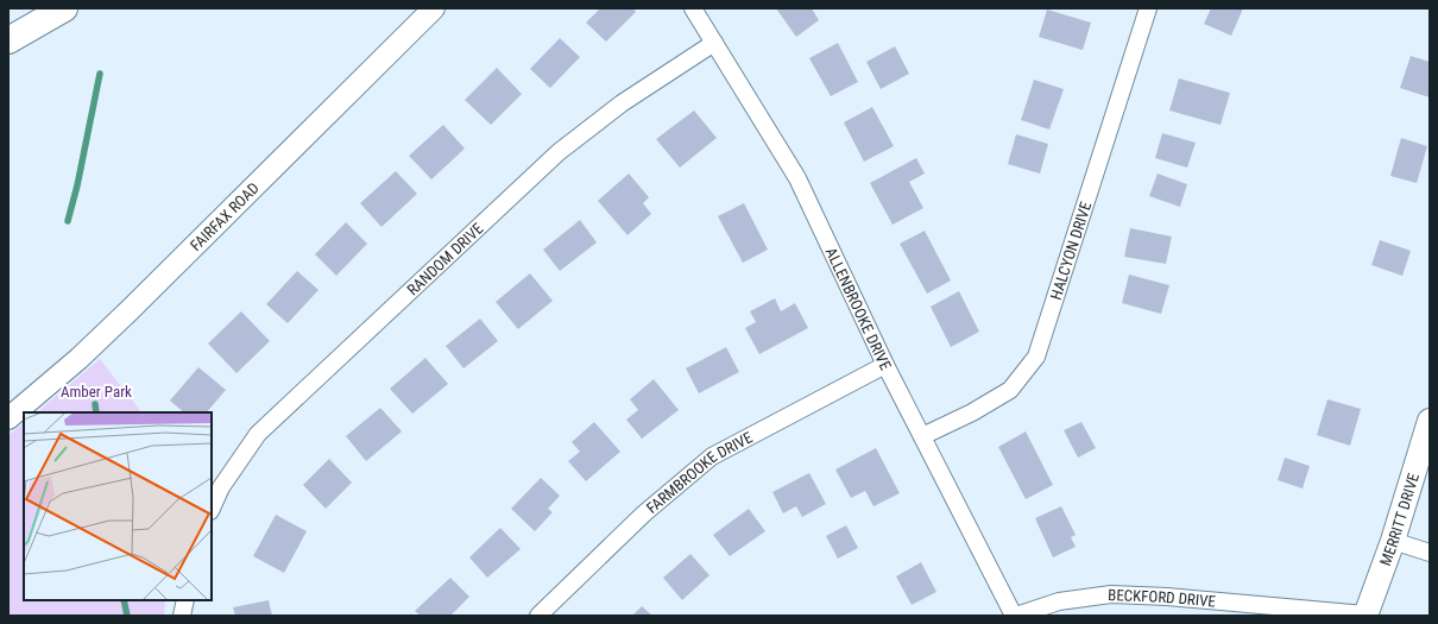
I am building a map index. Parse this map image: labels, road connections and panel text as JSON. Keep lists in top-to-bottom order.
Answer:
{
  "streets": {
    "main road": ["MERRITT DRIVE"],
    "street": [
      "FAIRFAX ROAD",
      "HALCYON DRIVE",
      "RANDOM DRIVE",
      "ALLENBROOKE DRIVE",
      "FARMBROOKE DRIVE",
      "BECKFORD DRIVE"
    ]
  },
  "crossings": [
    ["HALCYON DRIVE", "ALLENBROOKE DRIVE"],
    ["RANDOM DRIVE", "ALLENBROOKE DRIVE"],
    ["ALLENBROOKE DRIVE", "FARMBROOKE DRIVE"],
    ["ALLENBROOKE DRIVE", "BECKFORD DRIVE"],
    ["MERRITT DRIVE", "BECKFORD DRIVE"]
  ],
  "parks": ["Amber Park"]
}
